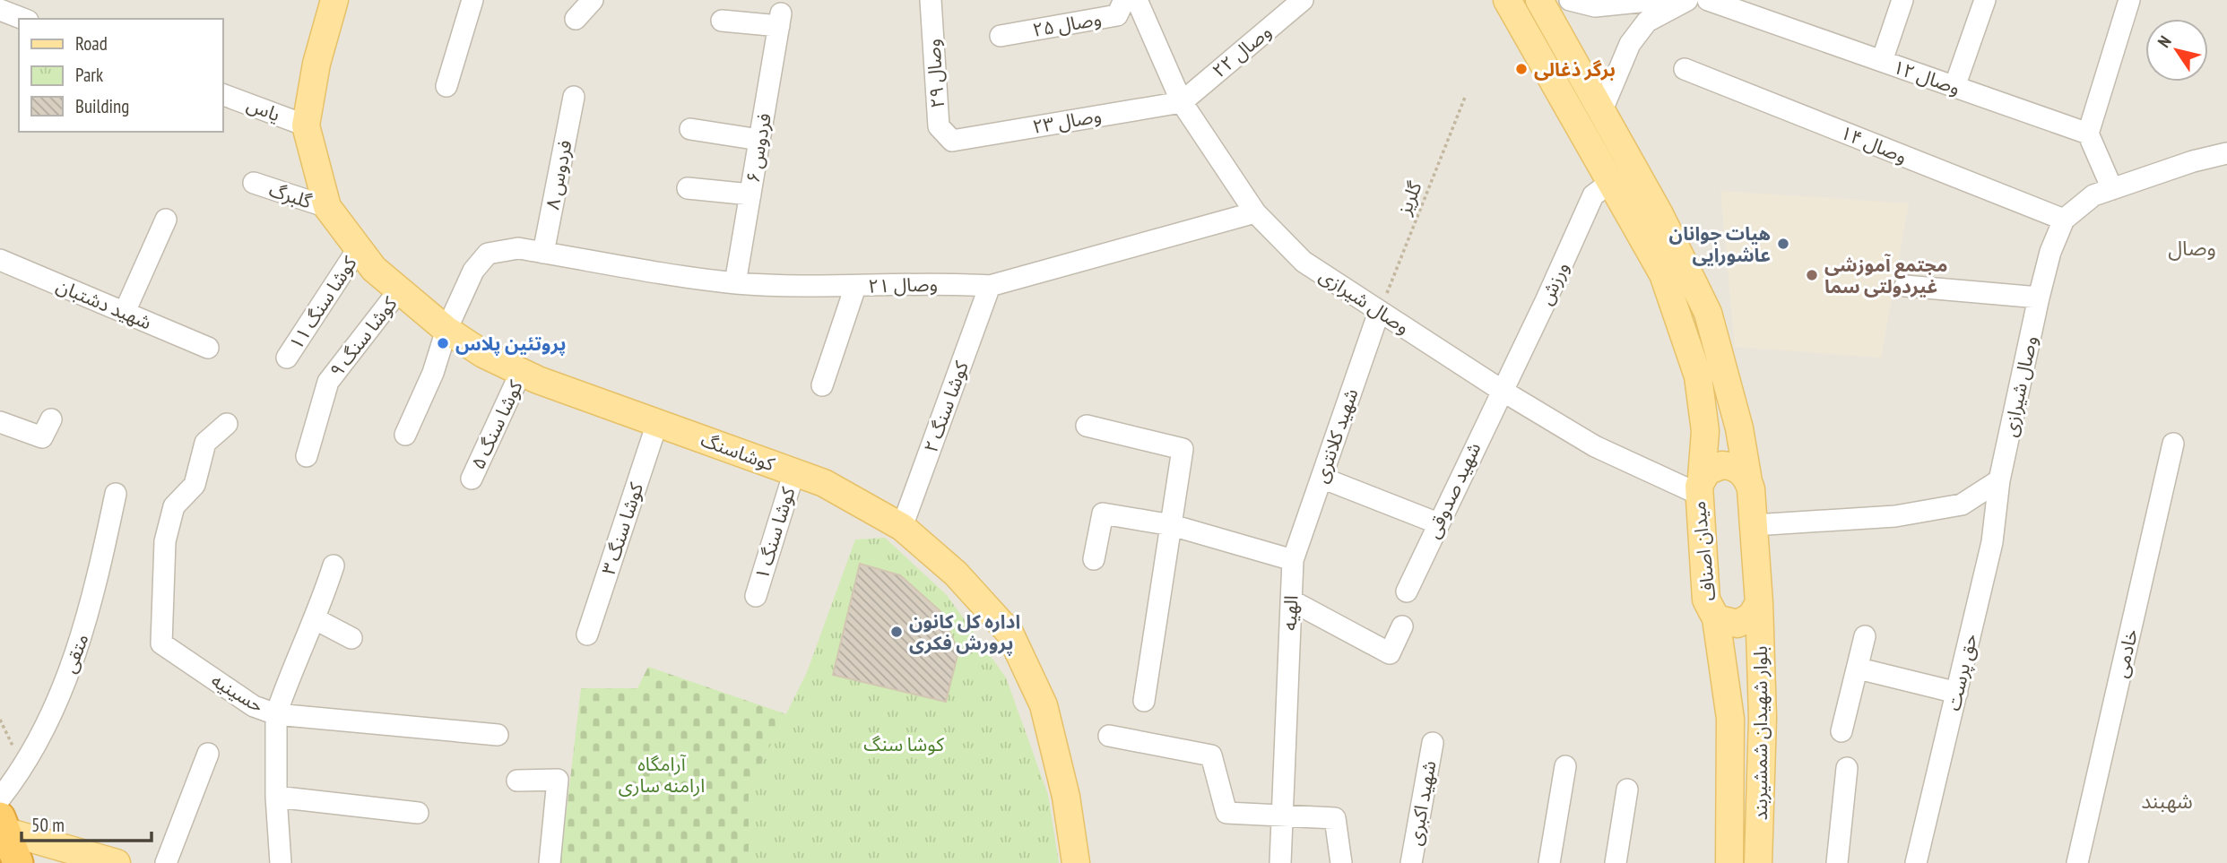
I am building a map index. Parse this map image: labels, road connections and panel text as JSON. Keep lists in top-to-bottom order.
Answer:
{
  "streets": {
    "main road": ["کوشاسنگ", "میدان اصناف", "بلوار شهیدان شمشیربند"],
    "street": [
      "وصال ۲۵",
      "وصال ۲۲",
      "وصال ۲۹",
      "وصال ۱۲",
      "یاس",
      "وصال ۲۳",
      "وصال ۱۴",
      "فردوس ۶",
      "فردوس ۸",
      "گلبرگ",
      "ورزش",
      "وصال ۲۱",
      "وصال شیرازی",
      "۱۱ کوشا سنگ",
      "شهید دشتبان",
      "کوشا سنگ ۹",
      "کوشا سنگ ۲",
      "کوشا سنگ ۵",
      "شهید کلانتری",
      "شهید صدوقی",
      "کوشا سنگ ۳",
      "کوشا سنگ ۱",
      "الهیه",
      "متقی",
      "خادمی",
      "حق پرست",
      "حسینیه",
      "شهید اکبری"
    ],
    "path": ["گلریز"]
  },
  "crossings": [
    ["وصال ۲۲", "وصال ۲۳"],
    ["وصال ۲۲", "وصال شیرازی"],
    ["وصال ۲۹", "وصال ۲۳"],
    ["یاس", "کوشاسنگ"],
    ["وصال ۲۳", "وصال شیرازی"],
    ["وصال ۱۴", "وصال شیرازی"],
    ["فردوس ۶", "وصال ۲۱"],
    ["فردوس ۸", "وصال ۲۱"],
    ["گلبرگ", "کوشاسنگ"],
    ["گلریز", "وصال شیرازی"],
    ["گلریز", "شهید کلانتری"],
    ["ورزش", "وصال شیرازی"],
    ["ورزش", "شهید صدوقی"],
    ["وصال ۲۱", "وصال شیرازی"],
    ["وصال ۲۱", "کوشا سنگ ۲"],
    ["وصال ۲۱", "کوشاسنگ"],
    ["وصال شیرازی", "شهید کلانتری"],
    ["وصال شیرازی", "شهید صدوقی"],
    ["وصال شیرازی", "میدان اصناف"],
    ["وصال شیرازی", "حق پرست"],
    ["۱۱ کوشا سنگ", "کوشاسنگ"],
    ["کوشا سنگ ۹", "کوشاسنگ"],
    ["کوشا سنگ ۲", "کوشاسنگ"],
    ["کوشا سنگ ۵", "کوشاسنگ"],
    ["شهید کلانتری", "الهیه"],
    ["کوشاسنگ", "کوشا سنگ ۳"],
    ["کوشاسنگ", "کوشا سنگ ۱"],
    ["میدان اصناف", "بلوار شهیدان شمشیربند"]
  ],
  "districts": ["وصال", "شهبند"],
  "parks": ["کوشا سنگ", "آرامگاه ارامنه ساری"],
  "places": [
    "برگر ذغالی",
    "هیات جوانان عاشورایی",
    "مجتمع آموزشی غیردولتی سما",
    "پروتئین پلاس",
    "اداره کل کانون پرورش فکری"
  ],
  "legend": ["Road", "Park", "Building"],
  "scale_bar": "50 m",
  "north": "top left"
}
